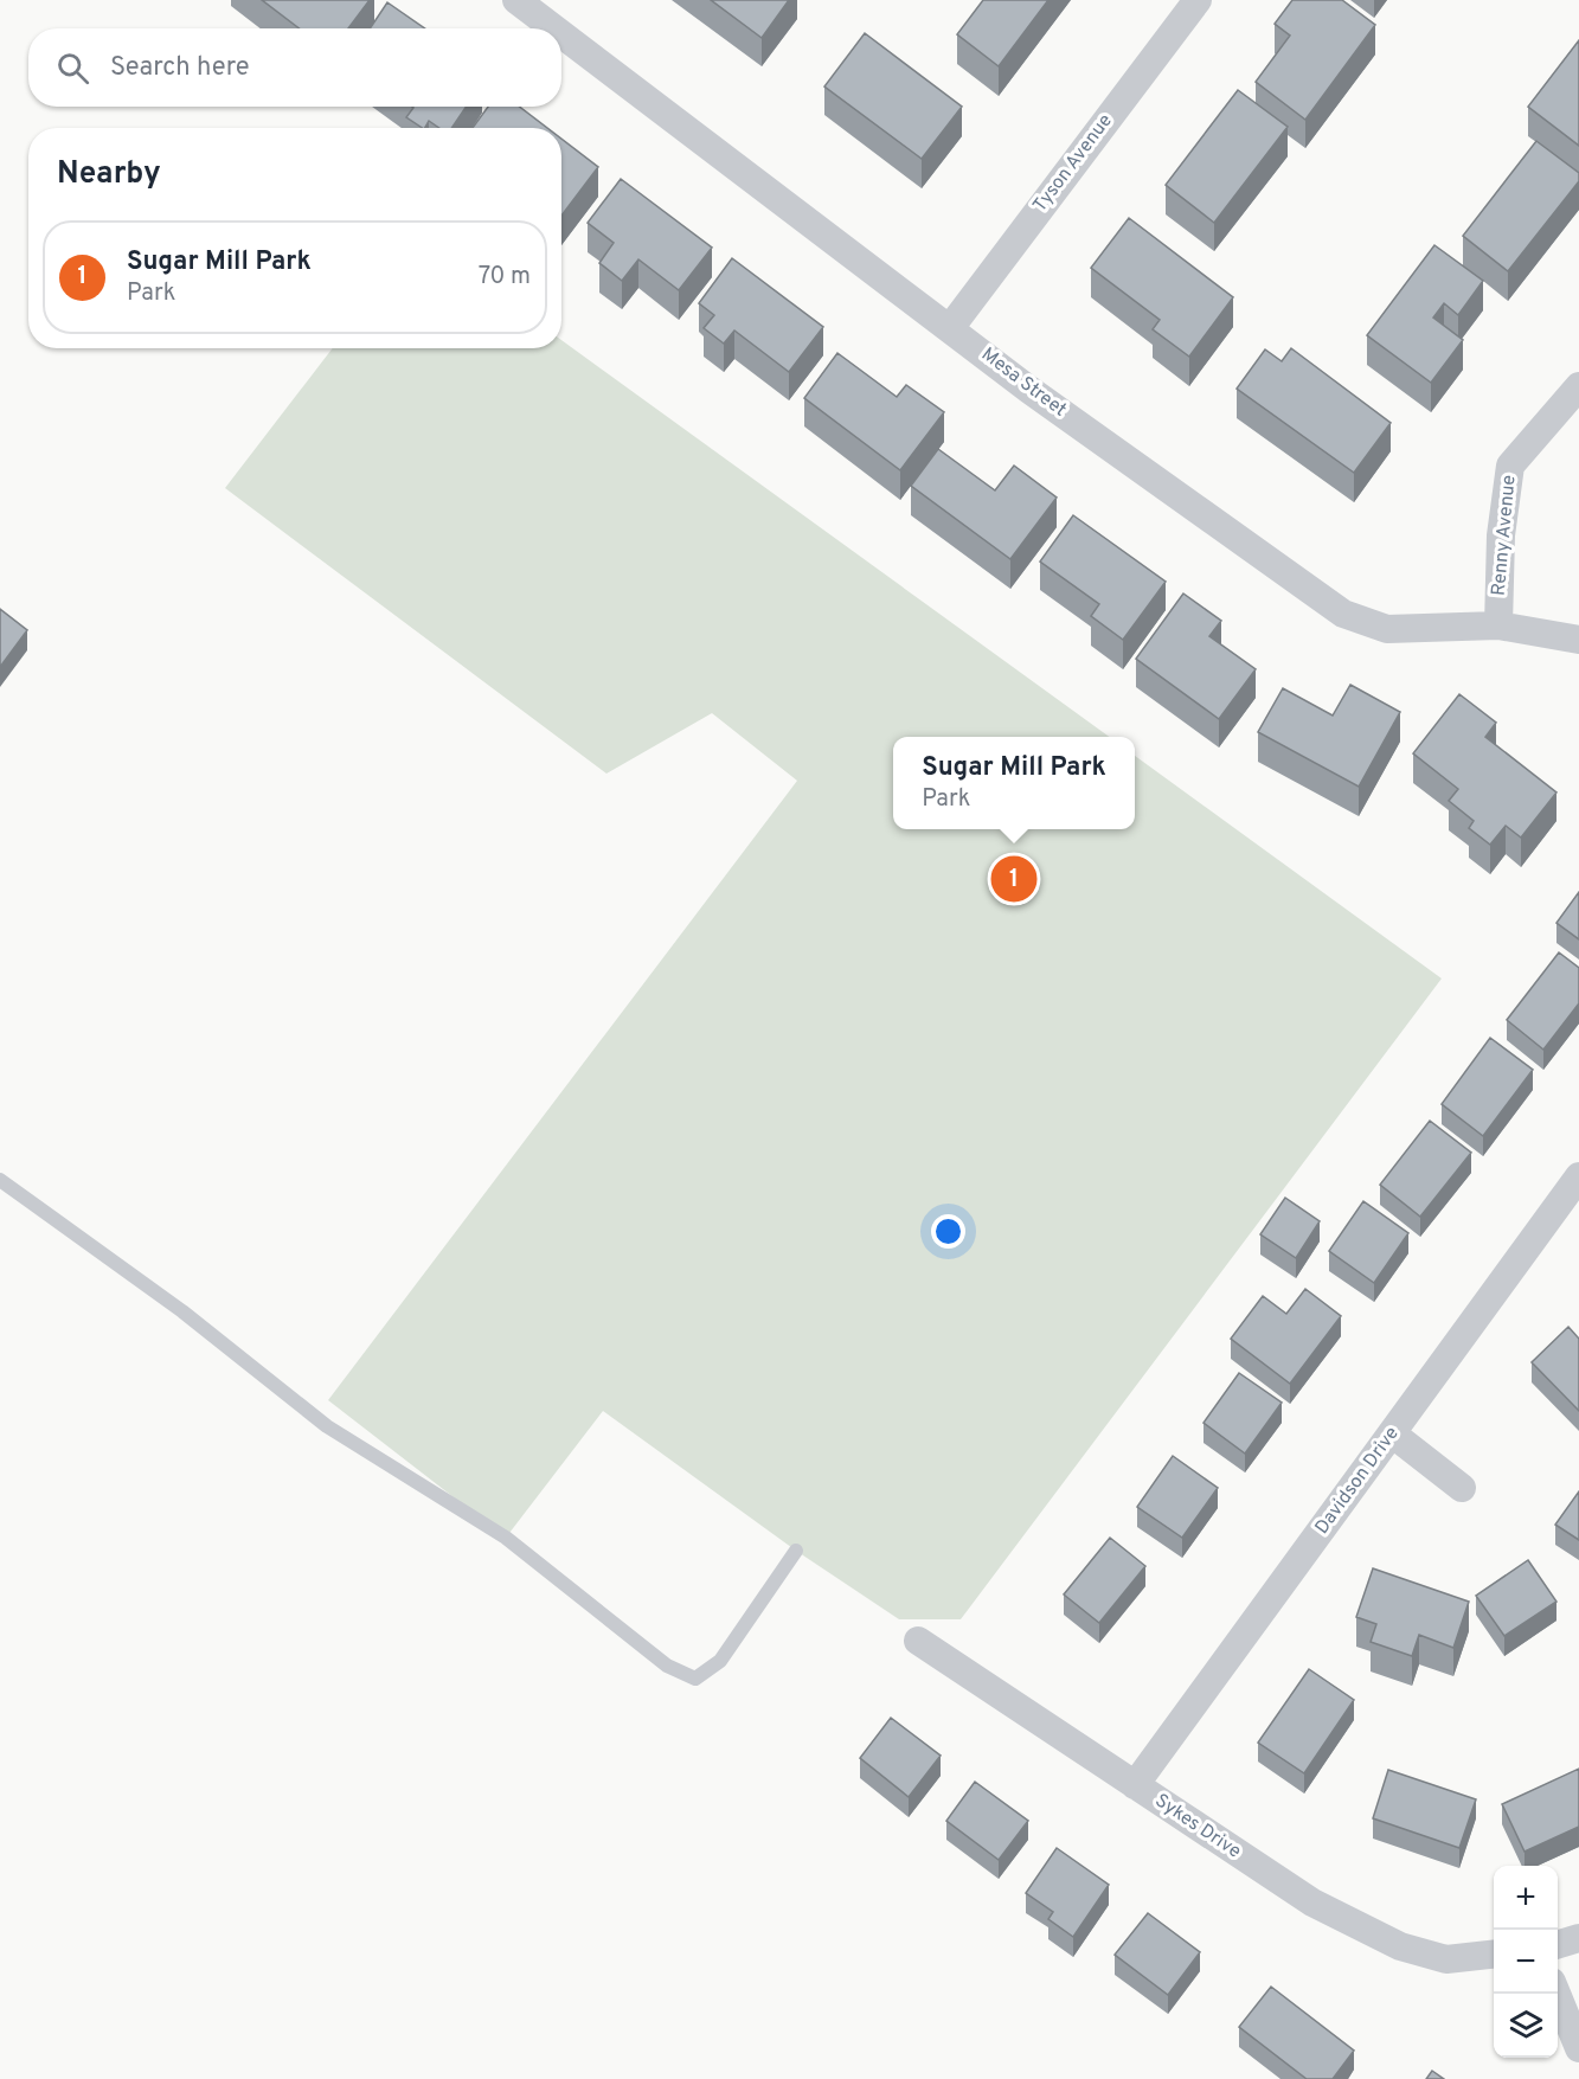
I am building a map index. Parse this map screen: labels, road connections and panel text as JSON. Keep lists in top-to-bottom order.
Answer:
{
  "streets": {
    "street": [
      "Tyson Avenue",
      "Mesa Street",
      "Renny Avenue",
      "Davidson Drive",
      "Sykes Drive"
    ]
  },
  "crossings": [
    ["Tyson Avenue", "Mesa Street"],
    ["Mesa Street", "Renny Avenue"],
    ["Davidson Drive", "Sykes Drive"]
  ],
  "page": {
    "search": "Search here",
    "heading": "Nearby",
    "list": [
      {
        "mark": "1",
        "name": "Sugar Mill Park",
        "note": "Park",
        "value": "70 m"
      }
    ],
    "popup": ["Sugar Mill Park", "Park"],
    "pins": "1",
    "map_buttons": ["+", "−"]
  }
}
